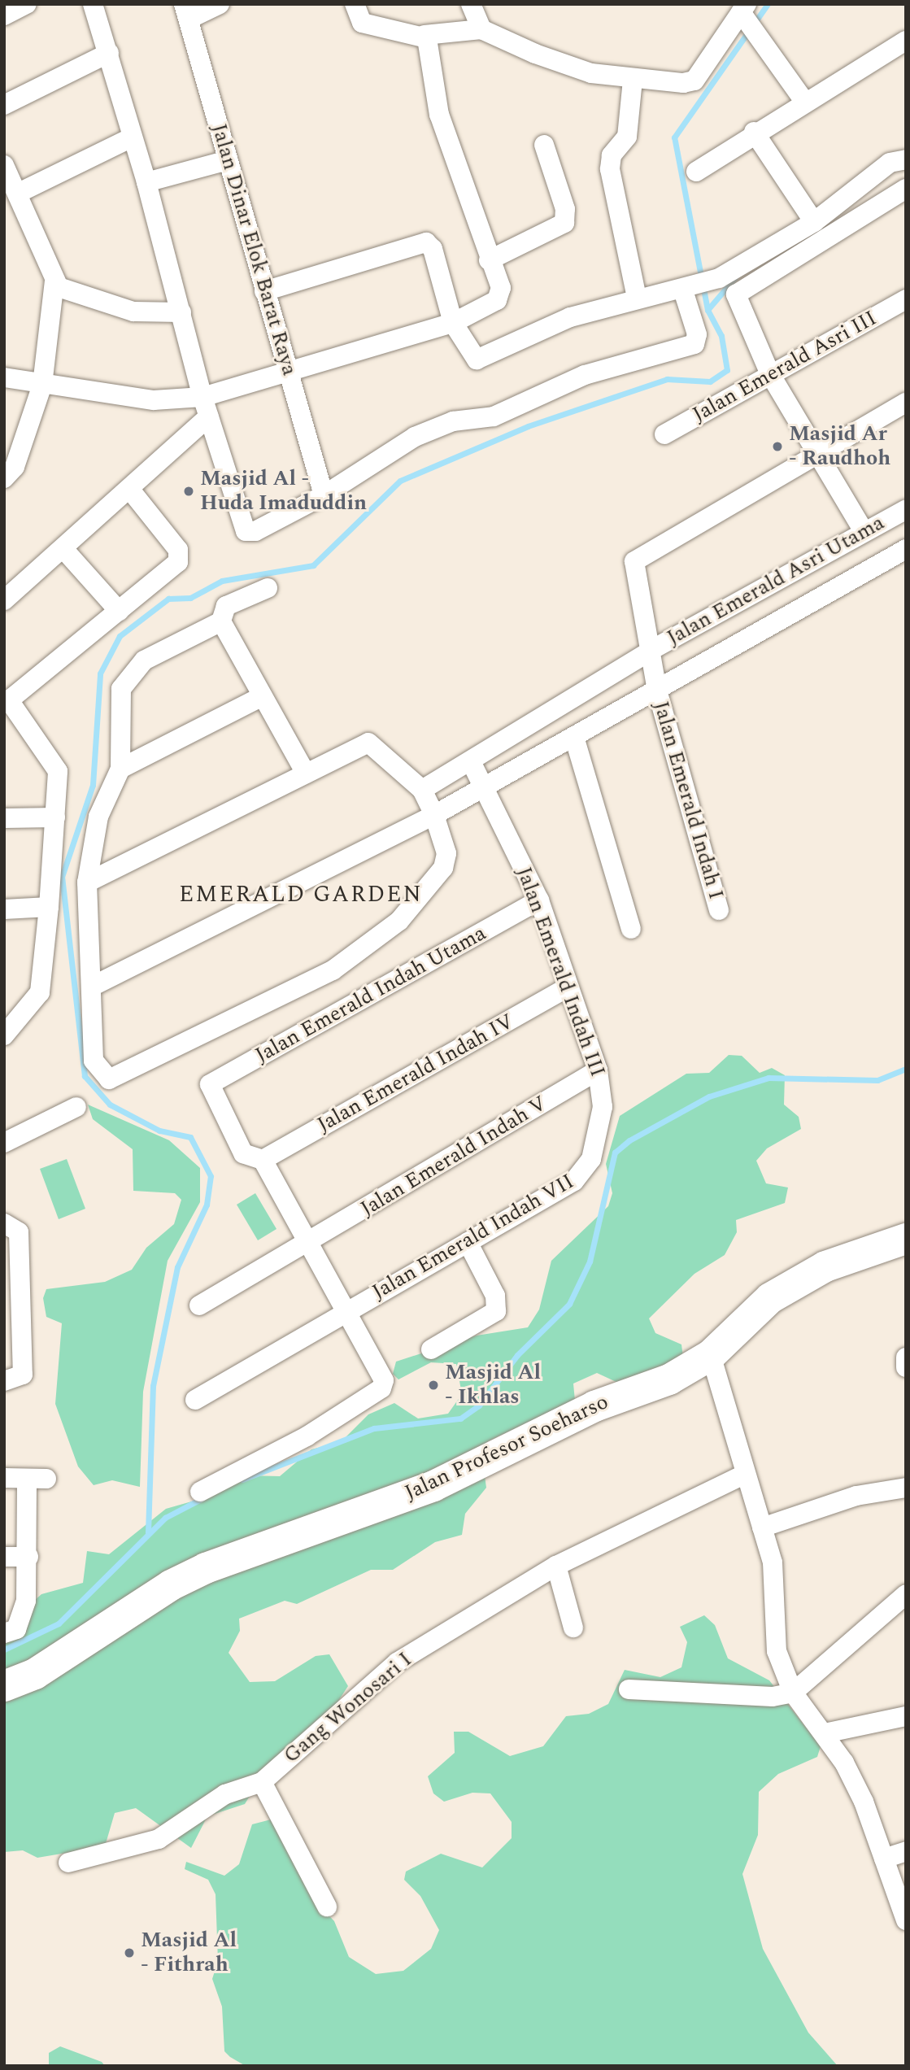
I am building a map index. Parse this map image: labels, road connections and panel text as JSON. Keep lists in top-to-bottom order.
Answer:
{
  "streets": {
    "main road": ["Jalan Profesor Soeharso"],
    "street": [
      "Jalan Dinar Elok Barat Raya",
      "Jalan Emerald Asri III",
      "Jalan Emerald Asri Utama",
      "Jalan Emerald Indah I",
      "Jalan Emerald Indah III",
      "Jalan Emerald Indah Utama",
      "Jalan Emerald Indah IV",
      "Jalan Emerald Indah V",
      "Jalan Emerald Indah VII",
      "Gang Wonosari I"
    ]
  },
  "crossings": [
    ["Jalan Emerald Asri Utama", "Jalan Emerald Indah I"],
    ["Jalan Emerald Asri Utama", "Jalan Emerald Indah III"],
    ["Jalan Emerald Indah III", "Jalan Emerald Indah Utama"],
    ["Jalan Emerald Indah III", "Jalan Emerald Indah IV"],
    ["Jalan Emerald Indah III", "Jalan Emerald Indah V"],
    ["Jalan Emerald Indah III", "Jalan Emerald Indah VII"],
    ["Jalan Emerald Indah Utama", "Jalan Emerald Indah IV"]
  ],
  "districts": ["EMERALD GARDEN"],
  "places": [
    "Masjid Ar - Raudhoh",
    "Masjid Al - Huda Imaduddin",
    "Masjid Al - Ikhlas",
    "Masjid Al - Fithrah"
  ]
}
